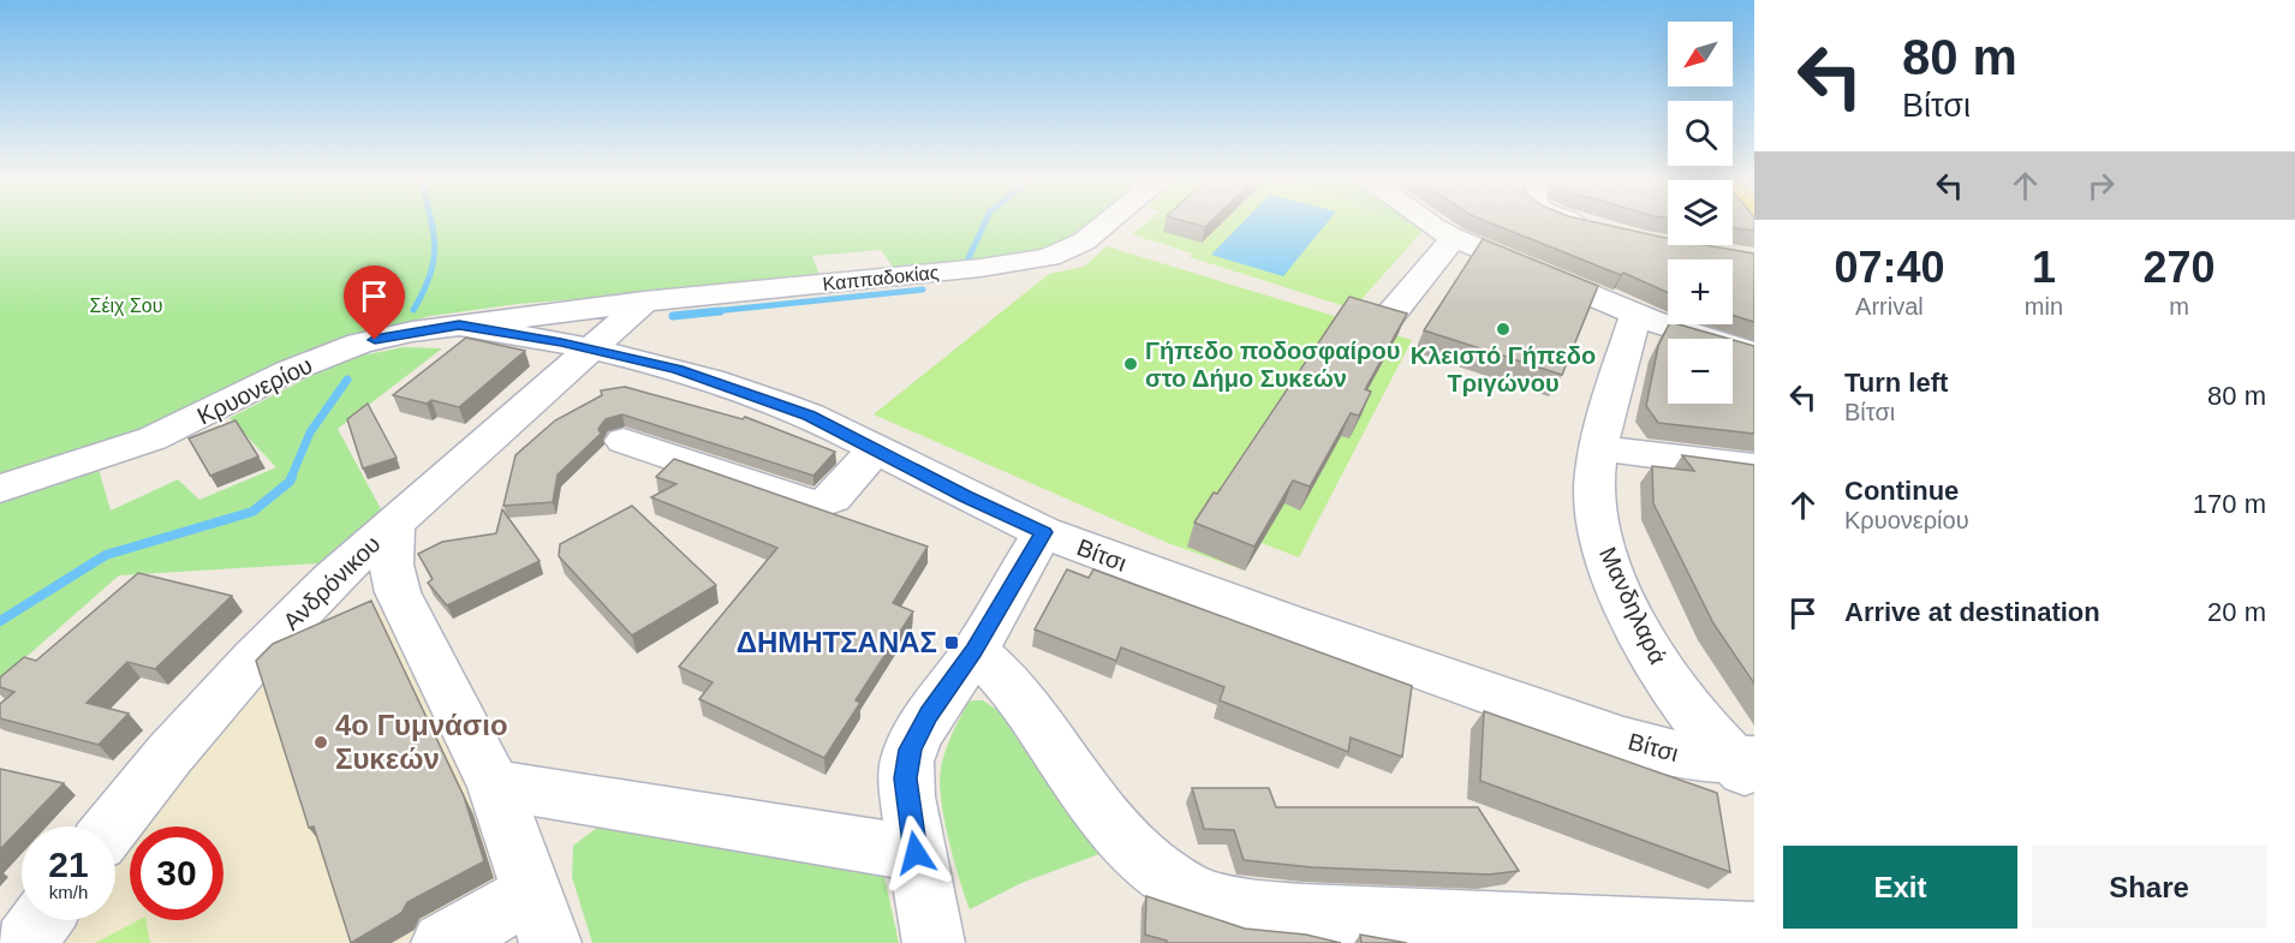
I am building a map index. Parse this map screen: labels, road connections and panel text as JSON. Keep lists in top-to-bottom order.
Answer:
{
  "streets": {
    "street": [
      "Καππαδοκίας",
      "Κρυονερίου",
      "Βίτσι",
      "Ανδρόνικου",
      "Μανδηλαρά"
    ]
  },
  "crossings": [
    ["Καππαδοκίας", "Κρυονερίου"],
    ["Κρυονερίου", "Βίτσι"],
    ["Βίτσι", "Ανδρόνικου"],
    ["Βίτσι", "Μανδηλαρά"]
  ],
  "parks": ["Σέιχ Σου"],
  "places": {
    "other": ["Κλειστό Γήπεδο Τριγώνου", "Γήπεδο ποδοσφαίρου στο Δήμο Συκεών", "4ο Γυμνάσιο Συκεών"],
    "transit": ["ΔΗΜΗΤΣΑΝΑΣ"]
  },
  "north": "bottom left",
  "page": {
    "turn": ["80 m", "Βίτσι"],
    "map_buttons": ["+", "−"],
    "eta": [
      "07:40",
      "Arrival",
      "1",
      "min",
      "270",
      "m"
    ],
    "list": [
      {
        "name": "Turn left",
        "note": "Βίτσι",
        "value": "80 m"
      },
      {
        "name": "Continue",
        "note": "Κρυονερίου",
        "value": "170 m"
      },
      {
        "name": "Arrive at destination",
        "value": "20 m"
      }
    ],
    "speed": "21 km/h",
    "limit": "30",
    "buttons": ["Exit", "Share"]
  }
}
